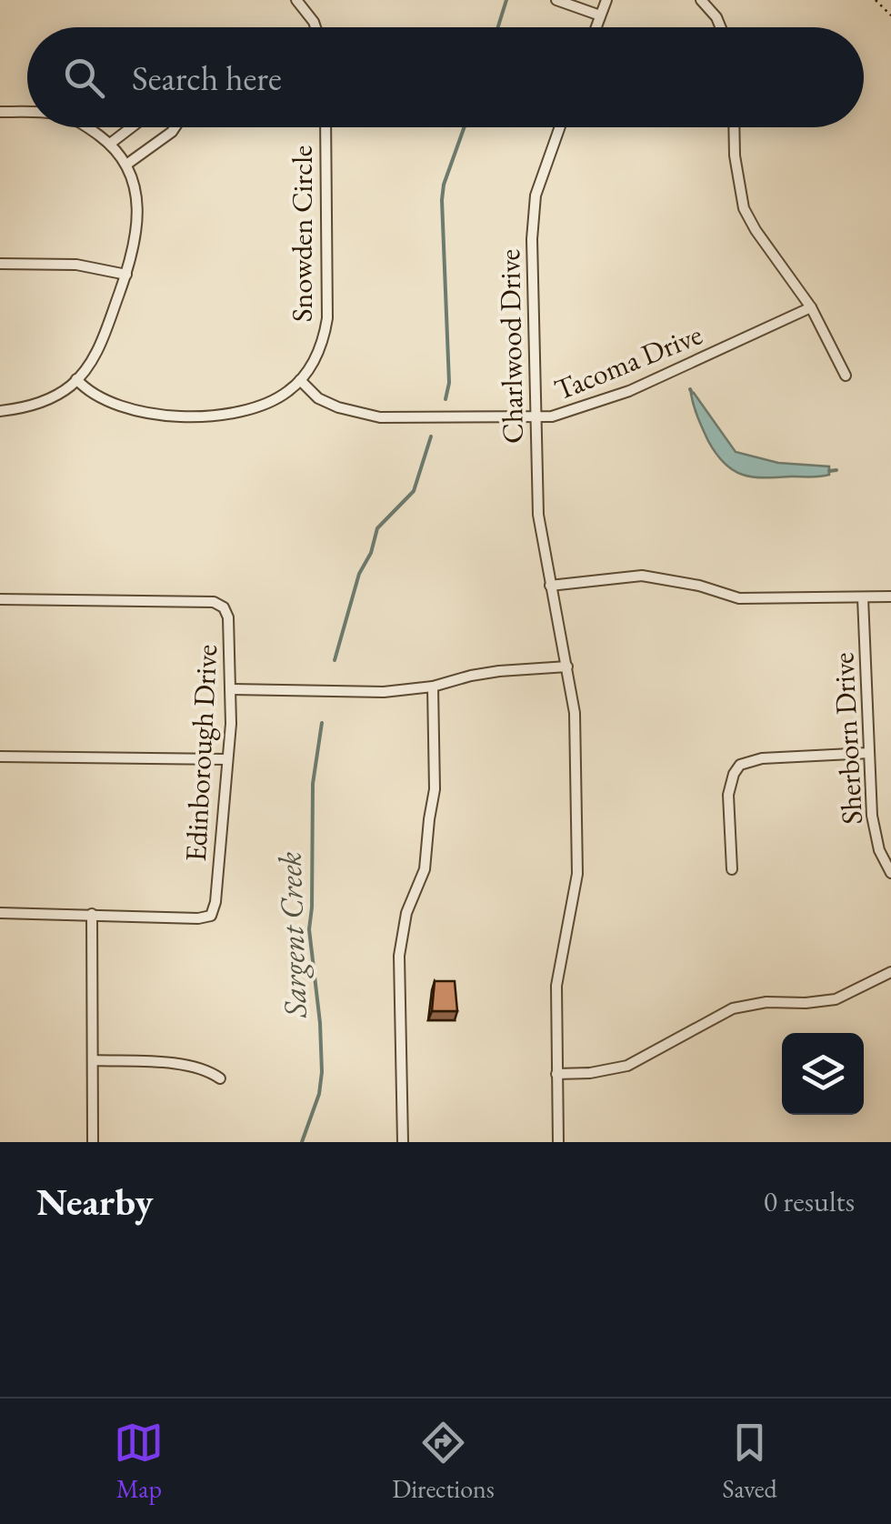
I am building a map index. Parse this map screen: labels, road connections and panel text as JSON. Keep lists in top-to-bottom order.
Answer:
{
  "streets": {
    "street": [
      "Snowden Circle",
      "Charlwood Drive",
      "Tacoma Drive",
      "Sherborn Drive",
      "Edinborough Drive"
    ]
  },
  "crossings": [
    ["Snowden Circle", "Tacoma Drive"],
    ["Charlwood Drive", "Tacoma Drive"]
  ],
  "water": ["Sargent Creek"],
  "page": {
    "search": "Search here",
    "heading": ["Nearby", "0 results"],
    "nav": ["Map", "Directions", "Saved"]
  }
}
